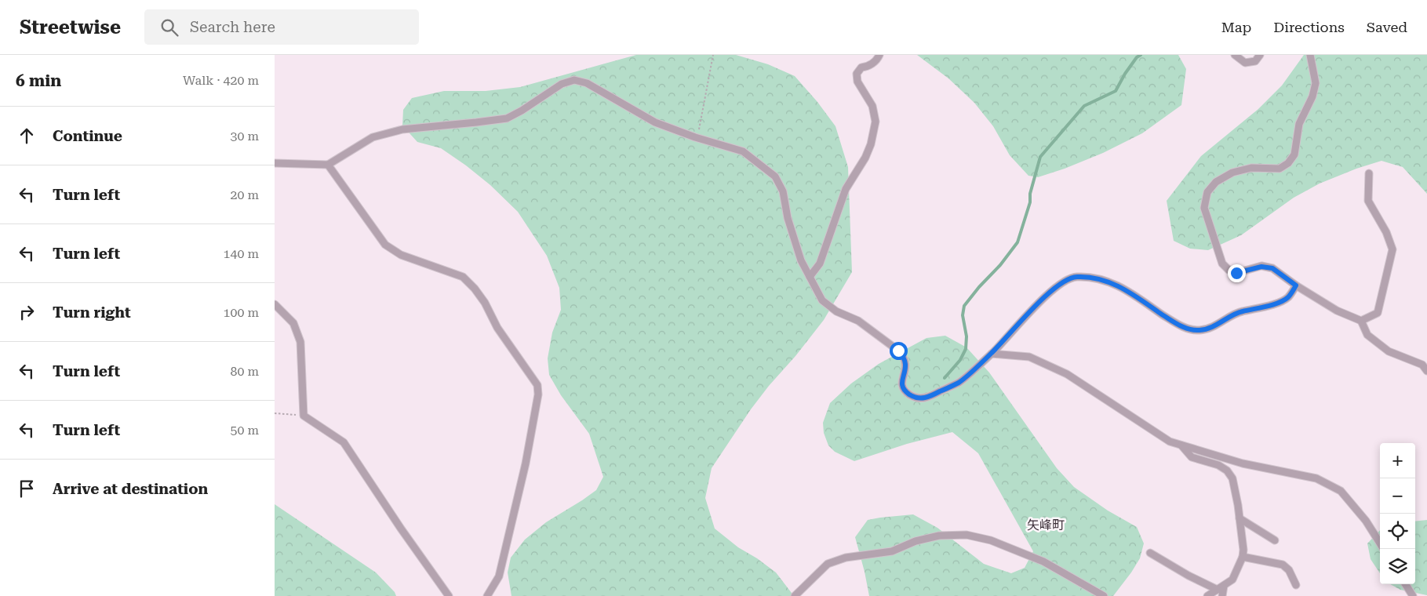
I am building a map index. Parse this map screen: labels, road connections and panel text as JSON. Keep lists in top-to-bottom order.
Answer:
{
  "districts": ["矢峰町"],
  "page": {
    "header": "Streetwise",
    "search": "Search here",
    "nav": ["Map", "Directions", "Saved"],
    "heading": ["6 min", "Walk · 420 m"],
    "list": [
      ["Continue", "30 m"],
      ["Turn left", "20 m"],
      ["Turn left", "140 m"],
      ["Turn right", "100 m"],
      ["Turn left", "80 m"],
      ["Turn left", "50 m"],
      "Arrive at destination"
    ],
    "map_buttons": ["+", "−"]
  }
}
